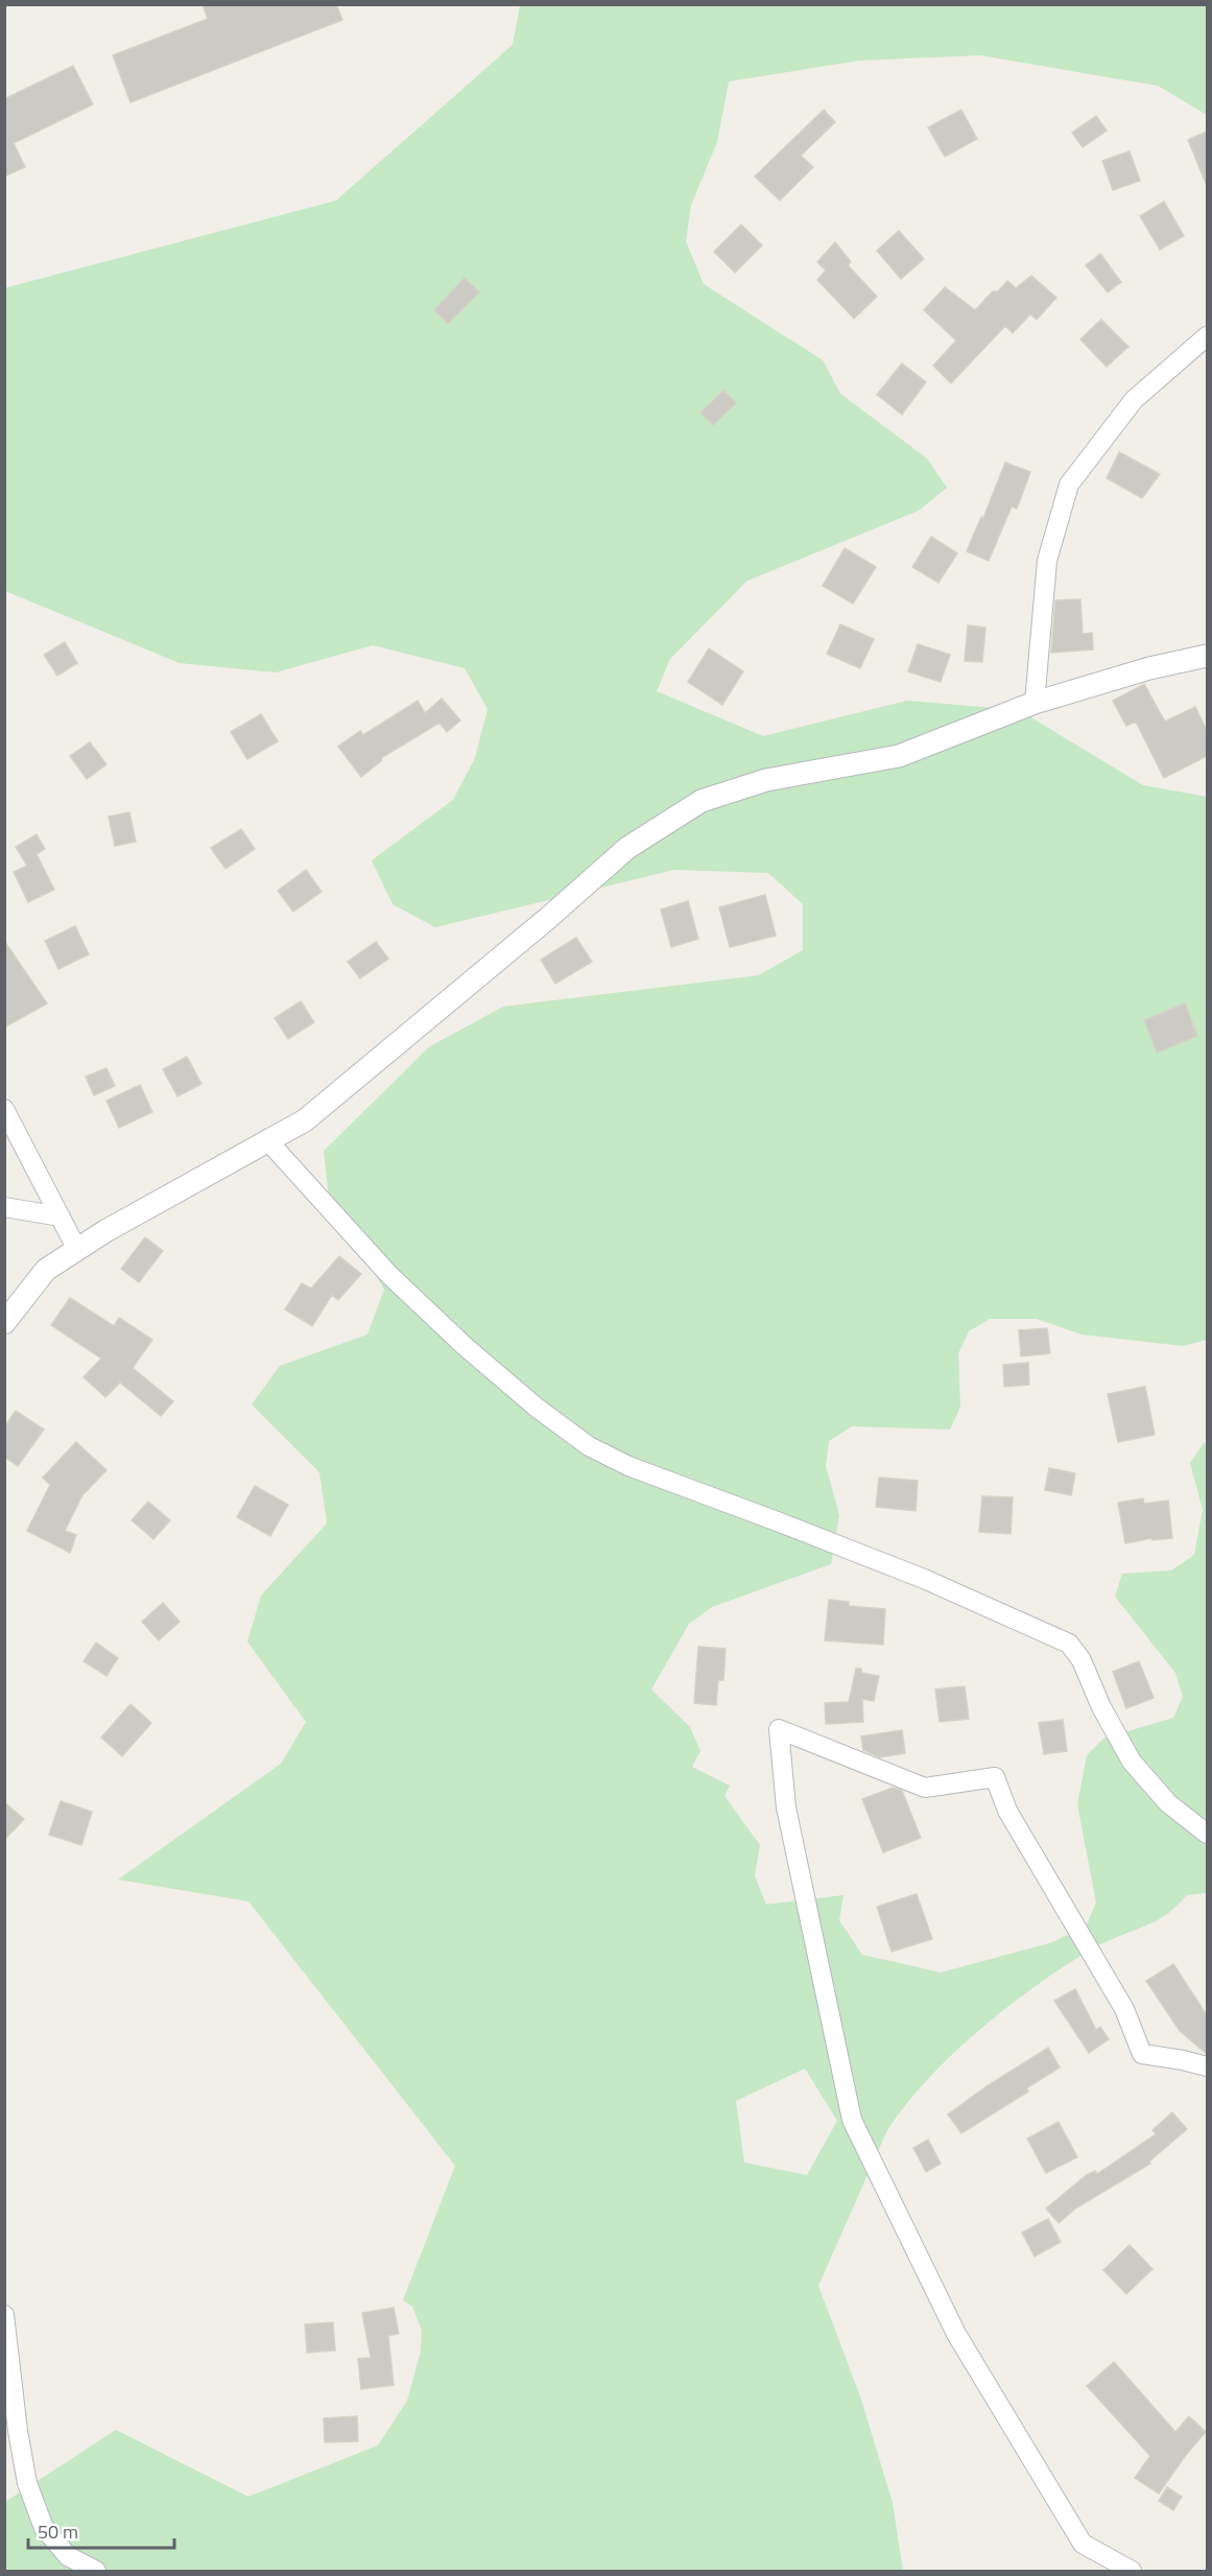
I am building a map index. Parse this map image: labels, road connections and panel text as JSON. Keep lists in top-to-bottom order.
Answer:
{
  "scale_bar": "50 m"
}
